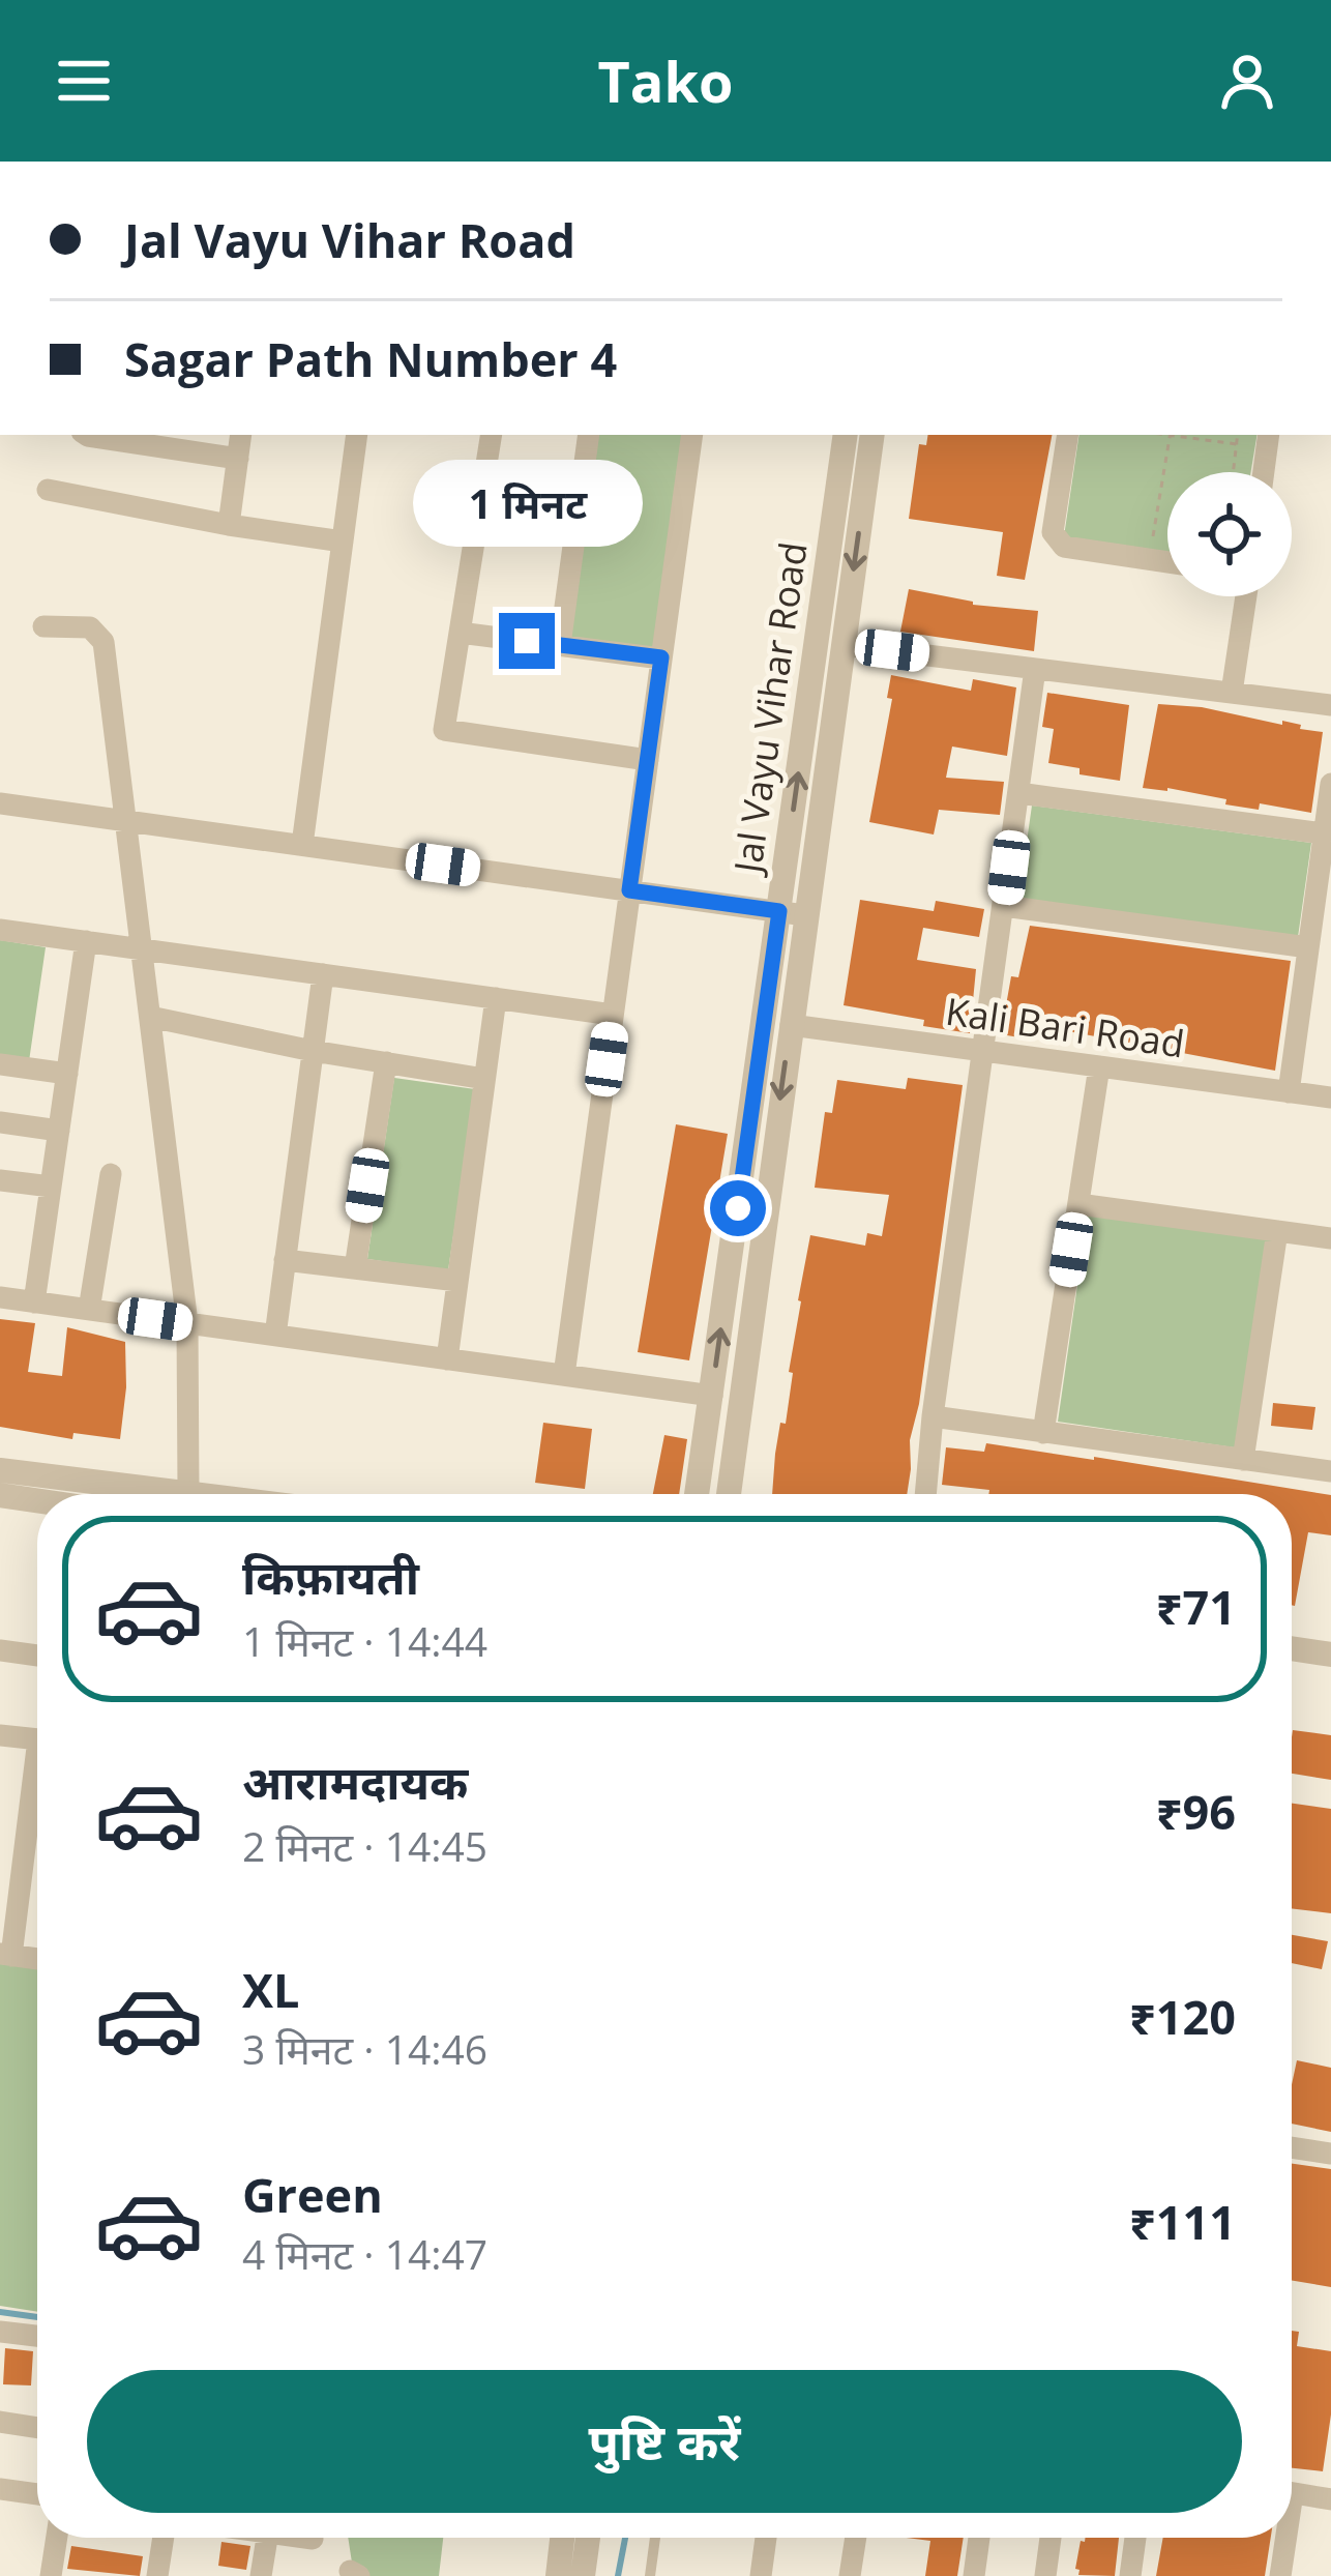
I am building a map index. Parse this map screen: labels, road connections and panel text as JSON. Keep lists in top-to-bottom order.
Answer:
{
  "streets": {
    "street": ["Jal Vayu Vihar Road", "Kali Bari Road"]
  },
  "crossings": [
    ["Jal Vayu Vihar Road", "Kali Bari Road"]
  ],
  "page": {
    "header": "Tako",
    "banner": ["Jal Vayu Vihar Road", "Sagar Path Number 4"],
    "bubble": "1 मिनट",
    "list": [
      {
        "name": "किफ़ायती",
        "note": "1 मिनट · 14:44",
        "value": "₹71"
      },
      {
        "name": "आरामदायक",
        "note": "2 मिनट · 14:45",
        "value": "₹96"
      },
      {
        "name": "XL",
        "note": "3 मिनट · 14:46",
        "value": "₹120"
      },
      {
        "name": "Green",
        "note": "4 मिनट · 14:47",
        "value": "₹111"
      }
    ],
    "buttons": "पुष्टि करें"
  }
}
